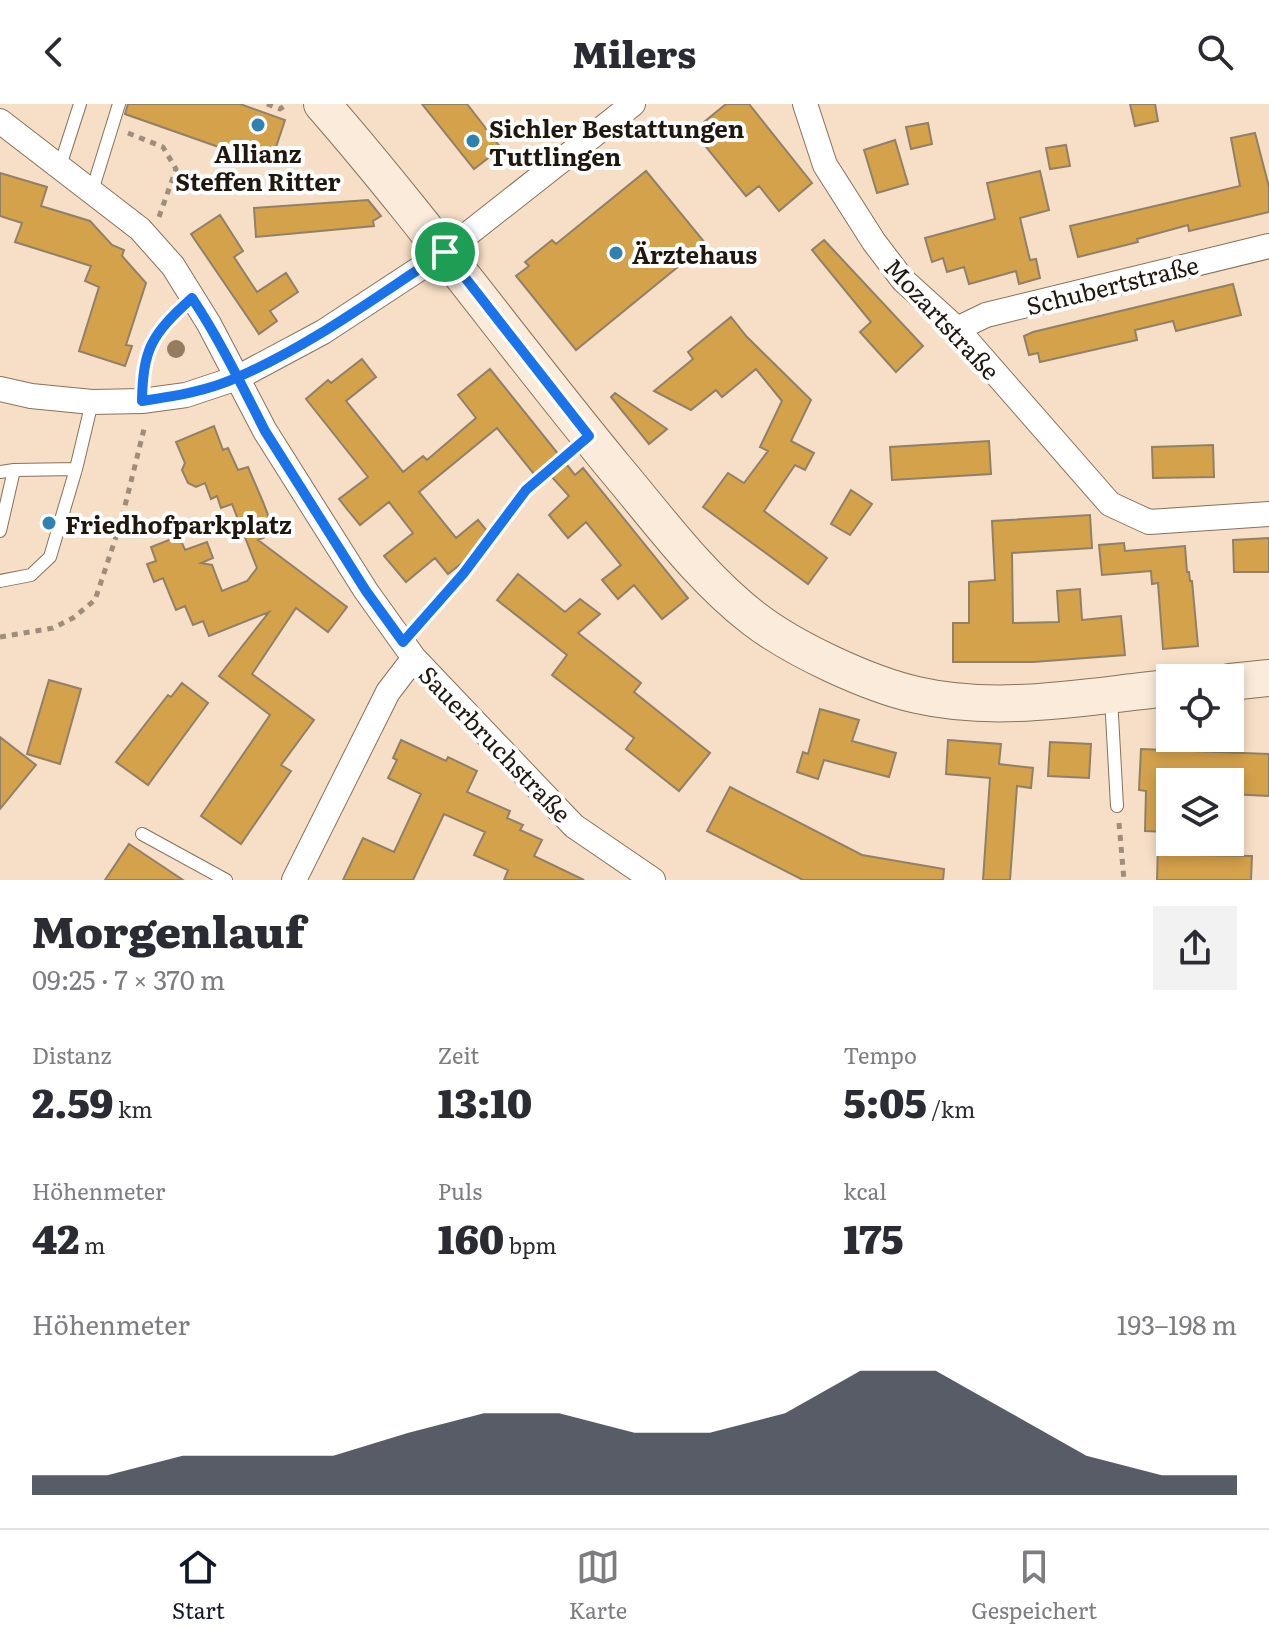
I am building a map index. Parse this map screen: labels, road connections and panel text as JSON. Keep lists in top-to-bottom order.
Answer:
{
  "streets": {
    "street": ["Schubertstraße", "Mozartstraße", "Sauerbruchstraße"]
  },
  "crossings": [
    ["Schubertstraße", "Mozartstraße"]
  ],
  "places": [
    "Allianz Steffen Ritter",
    "Sichler Bestattungen Tuttlingen",
    "Ärztehaus",
    "Friedhofparkplatz"
  ],
  "page": {
    "header": "Milers",
    "heading": ["Morgenlauf", "09:25 · 7 × 370 m"],
    "stats": [
      ["Distanz", "2.59 km"],
      ["Zeit", "13:10"],
      ["Tempo", "5:05 /km"],
      ["Höhenmeter", "42 m"],
      ["Puls", "160 bpm"],
      ["kcal", "175"]
    ],
    "chart": ["Höhenmeter", "193–198 m"],
    "tabs": ["Start", "Karte", "Gespeichert"]
  }
}
